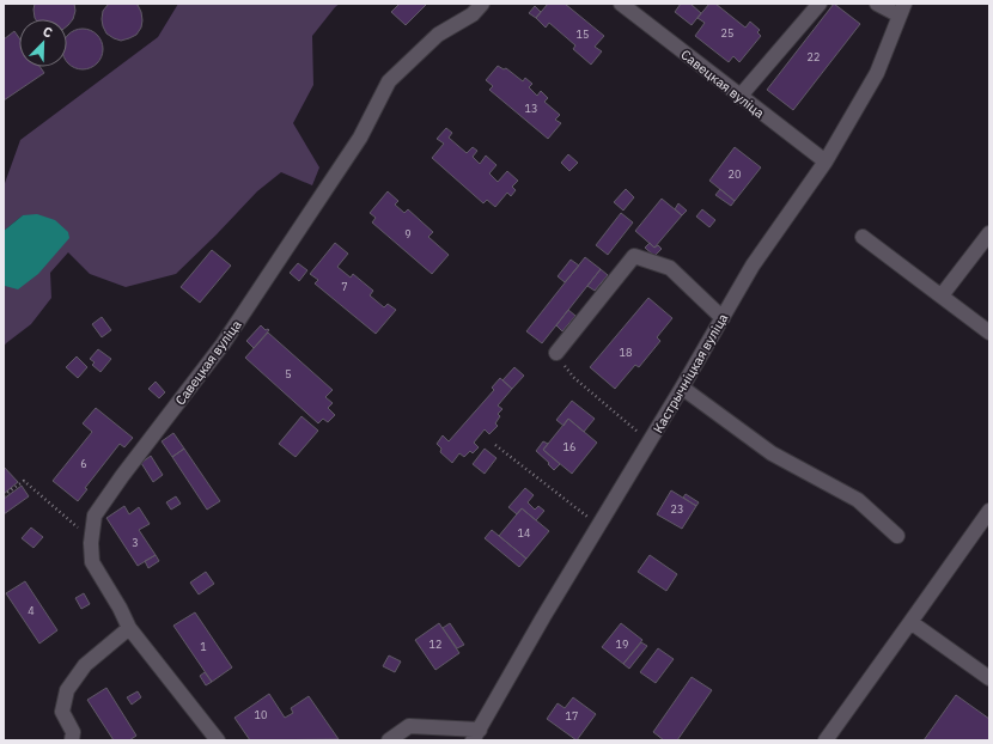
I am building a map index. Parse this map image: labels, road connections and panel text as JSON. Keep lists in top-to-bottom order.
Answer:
{
  "streets": {
    "street": ["Савецкая вуліца", "Кастрычніцкая вуліца"]
  },
  "crossings": [
    ["Савецкая вуліца", "Кастрычніцкая вуліца"]
  ],
  "house_numbers": [
    "25",
    "15",
    "22",
    "13",
    "20",
    "9",
    "7",
    "18",
    "5",
    "16",
    "6",
    "23",
    "14",
    "3",
    "4",
    "12",
    "19",
    "1",
    "10",
    "17"
  ],
  "north": "top right"
}
